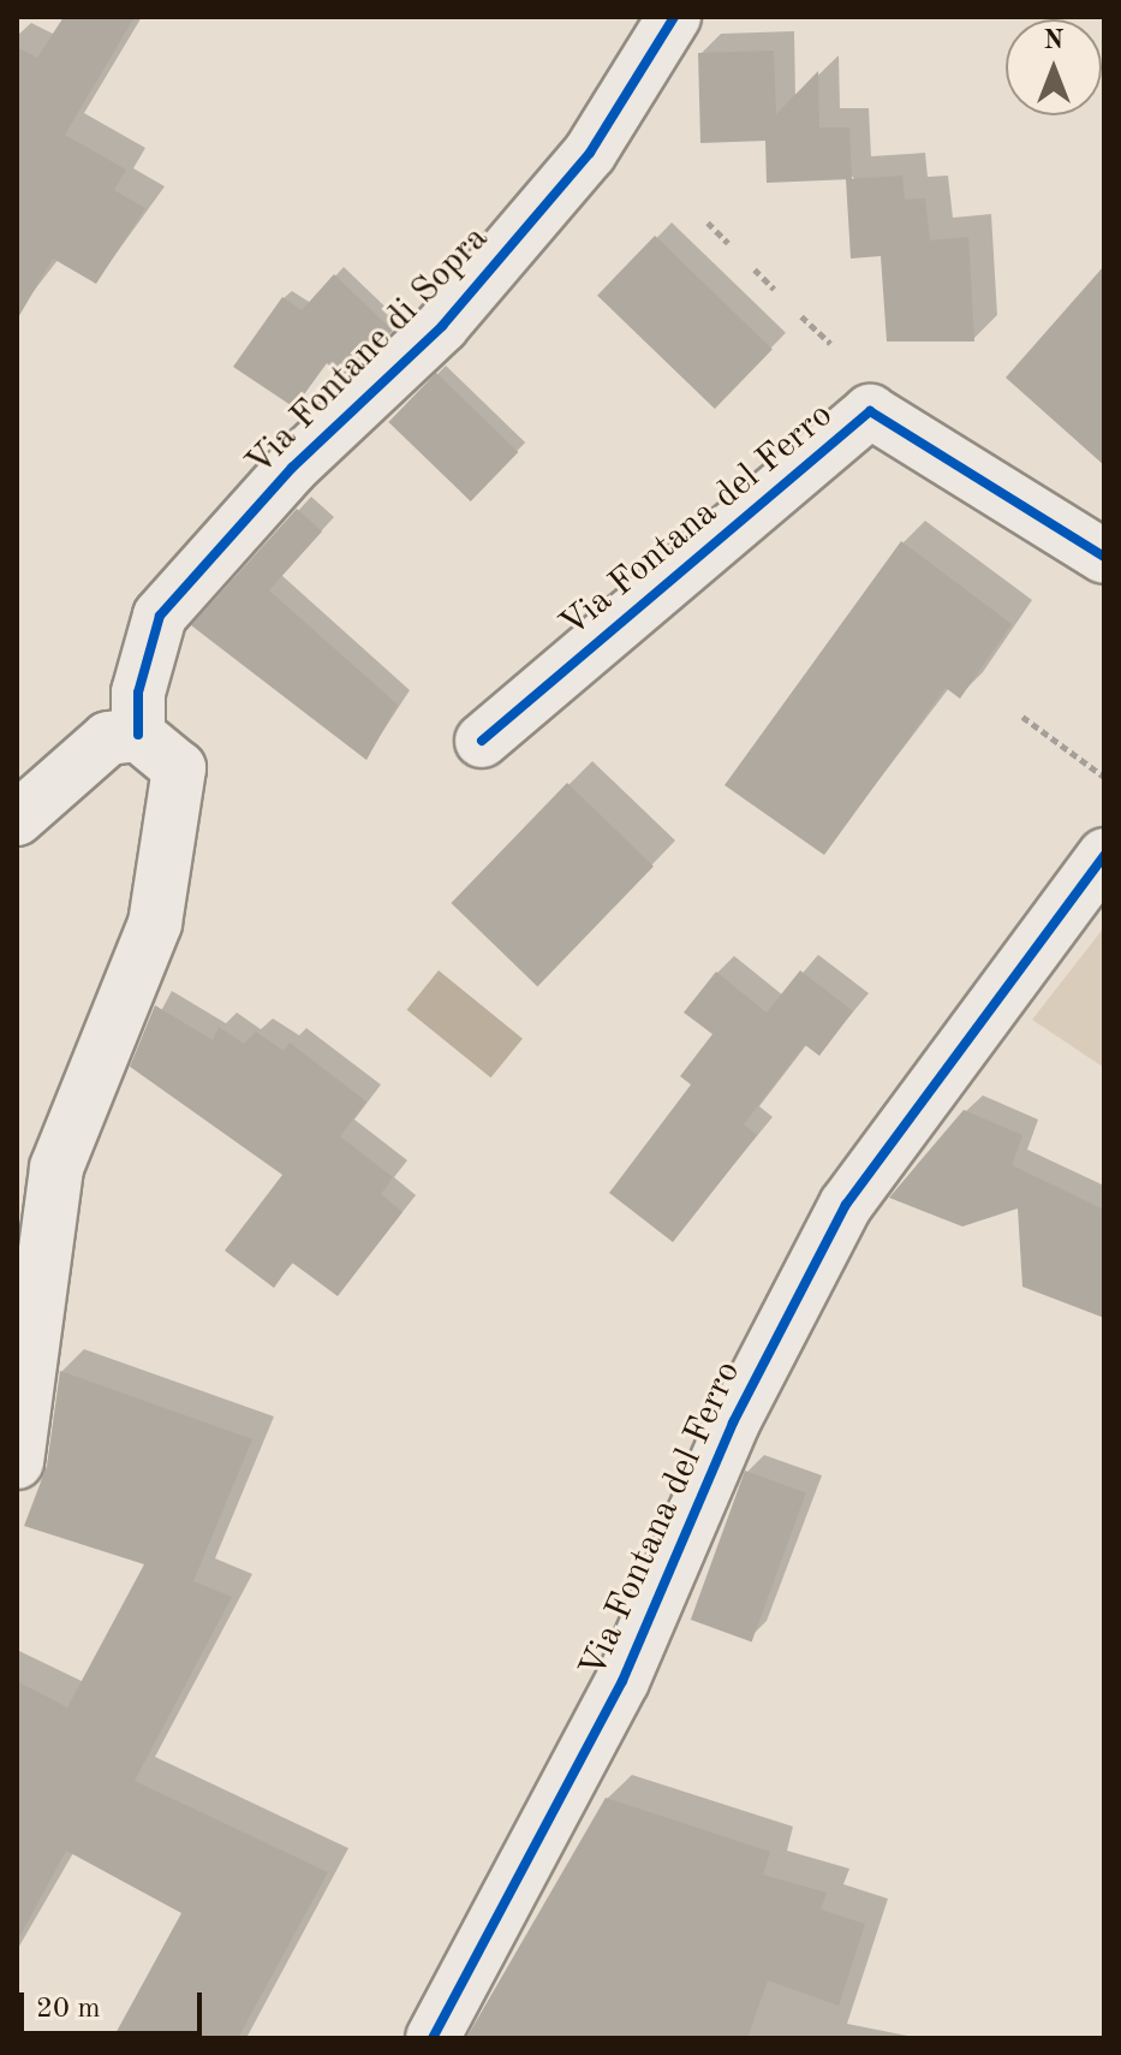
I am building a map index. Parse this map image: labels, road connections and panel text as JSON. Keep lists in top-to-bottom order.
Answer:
{
  "streets": {
    "street": ["Via Fontane di Sopra", "Via Fontana del Ferro"]
  },
  "scale_bar": "20 m",
  "north": "top"
}
